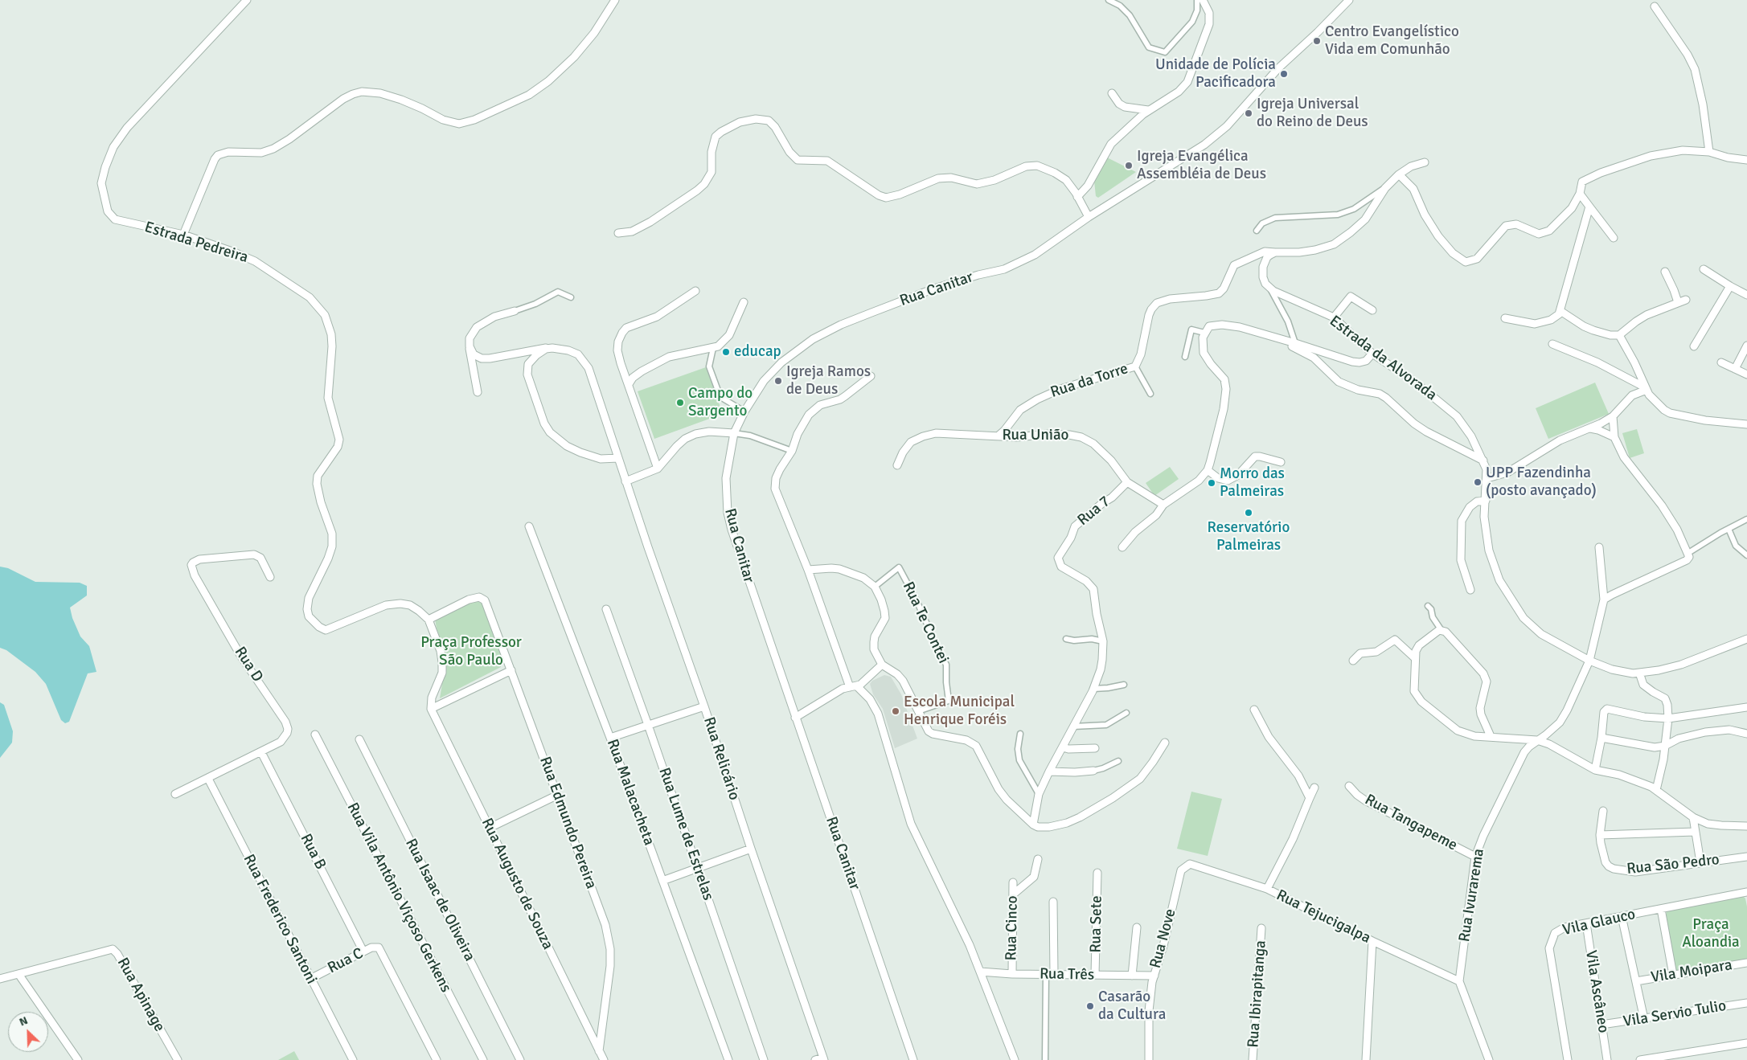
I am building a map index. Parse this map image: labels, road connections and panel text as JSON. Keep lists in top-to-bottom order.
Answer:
{
  "streets": {
    "street": [
      "Estrada Pedreira",
      "Rua Canitar",
      "Estrada da Alvorada",
      "Rua da Torre",
      "Rua União",
      "Rua 7",
      "Rua Te Contei",
      "Rua D",
      "Rua Relicário",
      "Rua Malacacheta",
      "Rua Edmundo Pereira",
      "Rua Tangapeme",
      "Rua Lume de Estrelas",
      "Rua B",
      "Rua São Pedro",
      "Rua Augusto de Souza",
      "Rua Ivurarema",
      "Rua Vila Antônio Viçoso Gerkens",
      "Rua Isaac de Oliveira",
      "Rua Tejucigalpa",
      "Rua Frederico Santoni",
      "Vila Glauco",
      "Rua Sete",
      "Rua Cinco",
      "Rua Nove",
      "Rua C",
      "Vila Moipara",
      "Rua Três",
      "Vila Ascâneo",
      "Rua Ibirapitanga",
      "Rua Apinage",
      "Vila Servio Tulio"
    ]
  },
  "crossings": [
    ["Estrada Pedreira", "Rua Edmundo Pereira"],
    ["Estrada da Alvorada", "Rua Ivurarema"],
    ["Rua da Torre", "Rua União"],
    ["Rua União", "Rua 7"],
    ["Rua D", "Rua B"],
    ["Rua D", "Rua Frederico Santoni"],
    ["Rua Edmundo Pereira", "Rua Augusto de Souza"],
    ["Rua Tangapeme", "Rua Ivurarema"],
    ["Rua B", "Rua C"],
    ["Rua Ivurarema", "Rua Tejucigalpa"],
    ["Rua Tejucigalpa", "Rua Nove"],
    ["Rua Frederico Santoni", "Rua C"],
    ["Vila Glauco", "Vila Ascâneo"],
    ["Rua Sete", "Rua Três"],
    ["Rua Cinco", "Rua Três"],
    ["Rua Nove", "Rua Três"],
    ["Vila Ascâneo", "Vila Servio Tulio"]
  ],
  "parks": ["Praça Professor São Paulo", "Praça Aloandia"],
  "places": [
    "Centro Evangelístico Vida em Comunhão",
    "Unidade de Polícia Pacificadora",
    "Igreja Universal do Reino de Deus",
    "Igreja Evangélica Assembléia de Deus",
    "educap",
    "Igreja Ramos de Deus",
    "Campo do Sargento",
    "UPP Fazendinha (posto avançado)",
    "Morro das Palmeiras",
    "Reservatório Palmeiras",
    "Escola Municipal Henrique Foréis",
    "Casarão da Cultura"
  ],
  "north": "top left"
}
